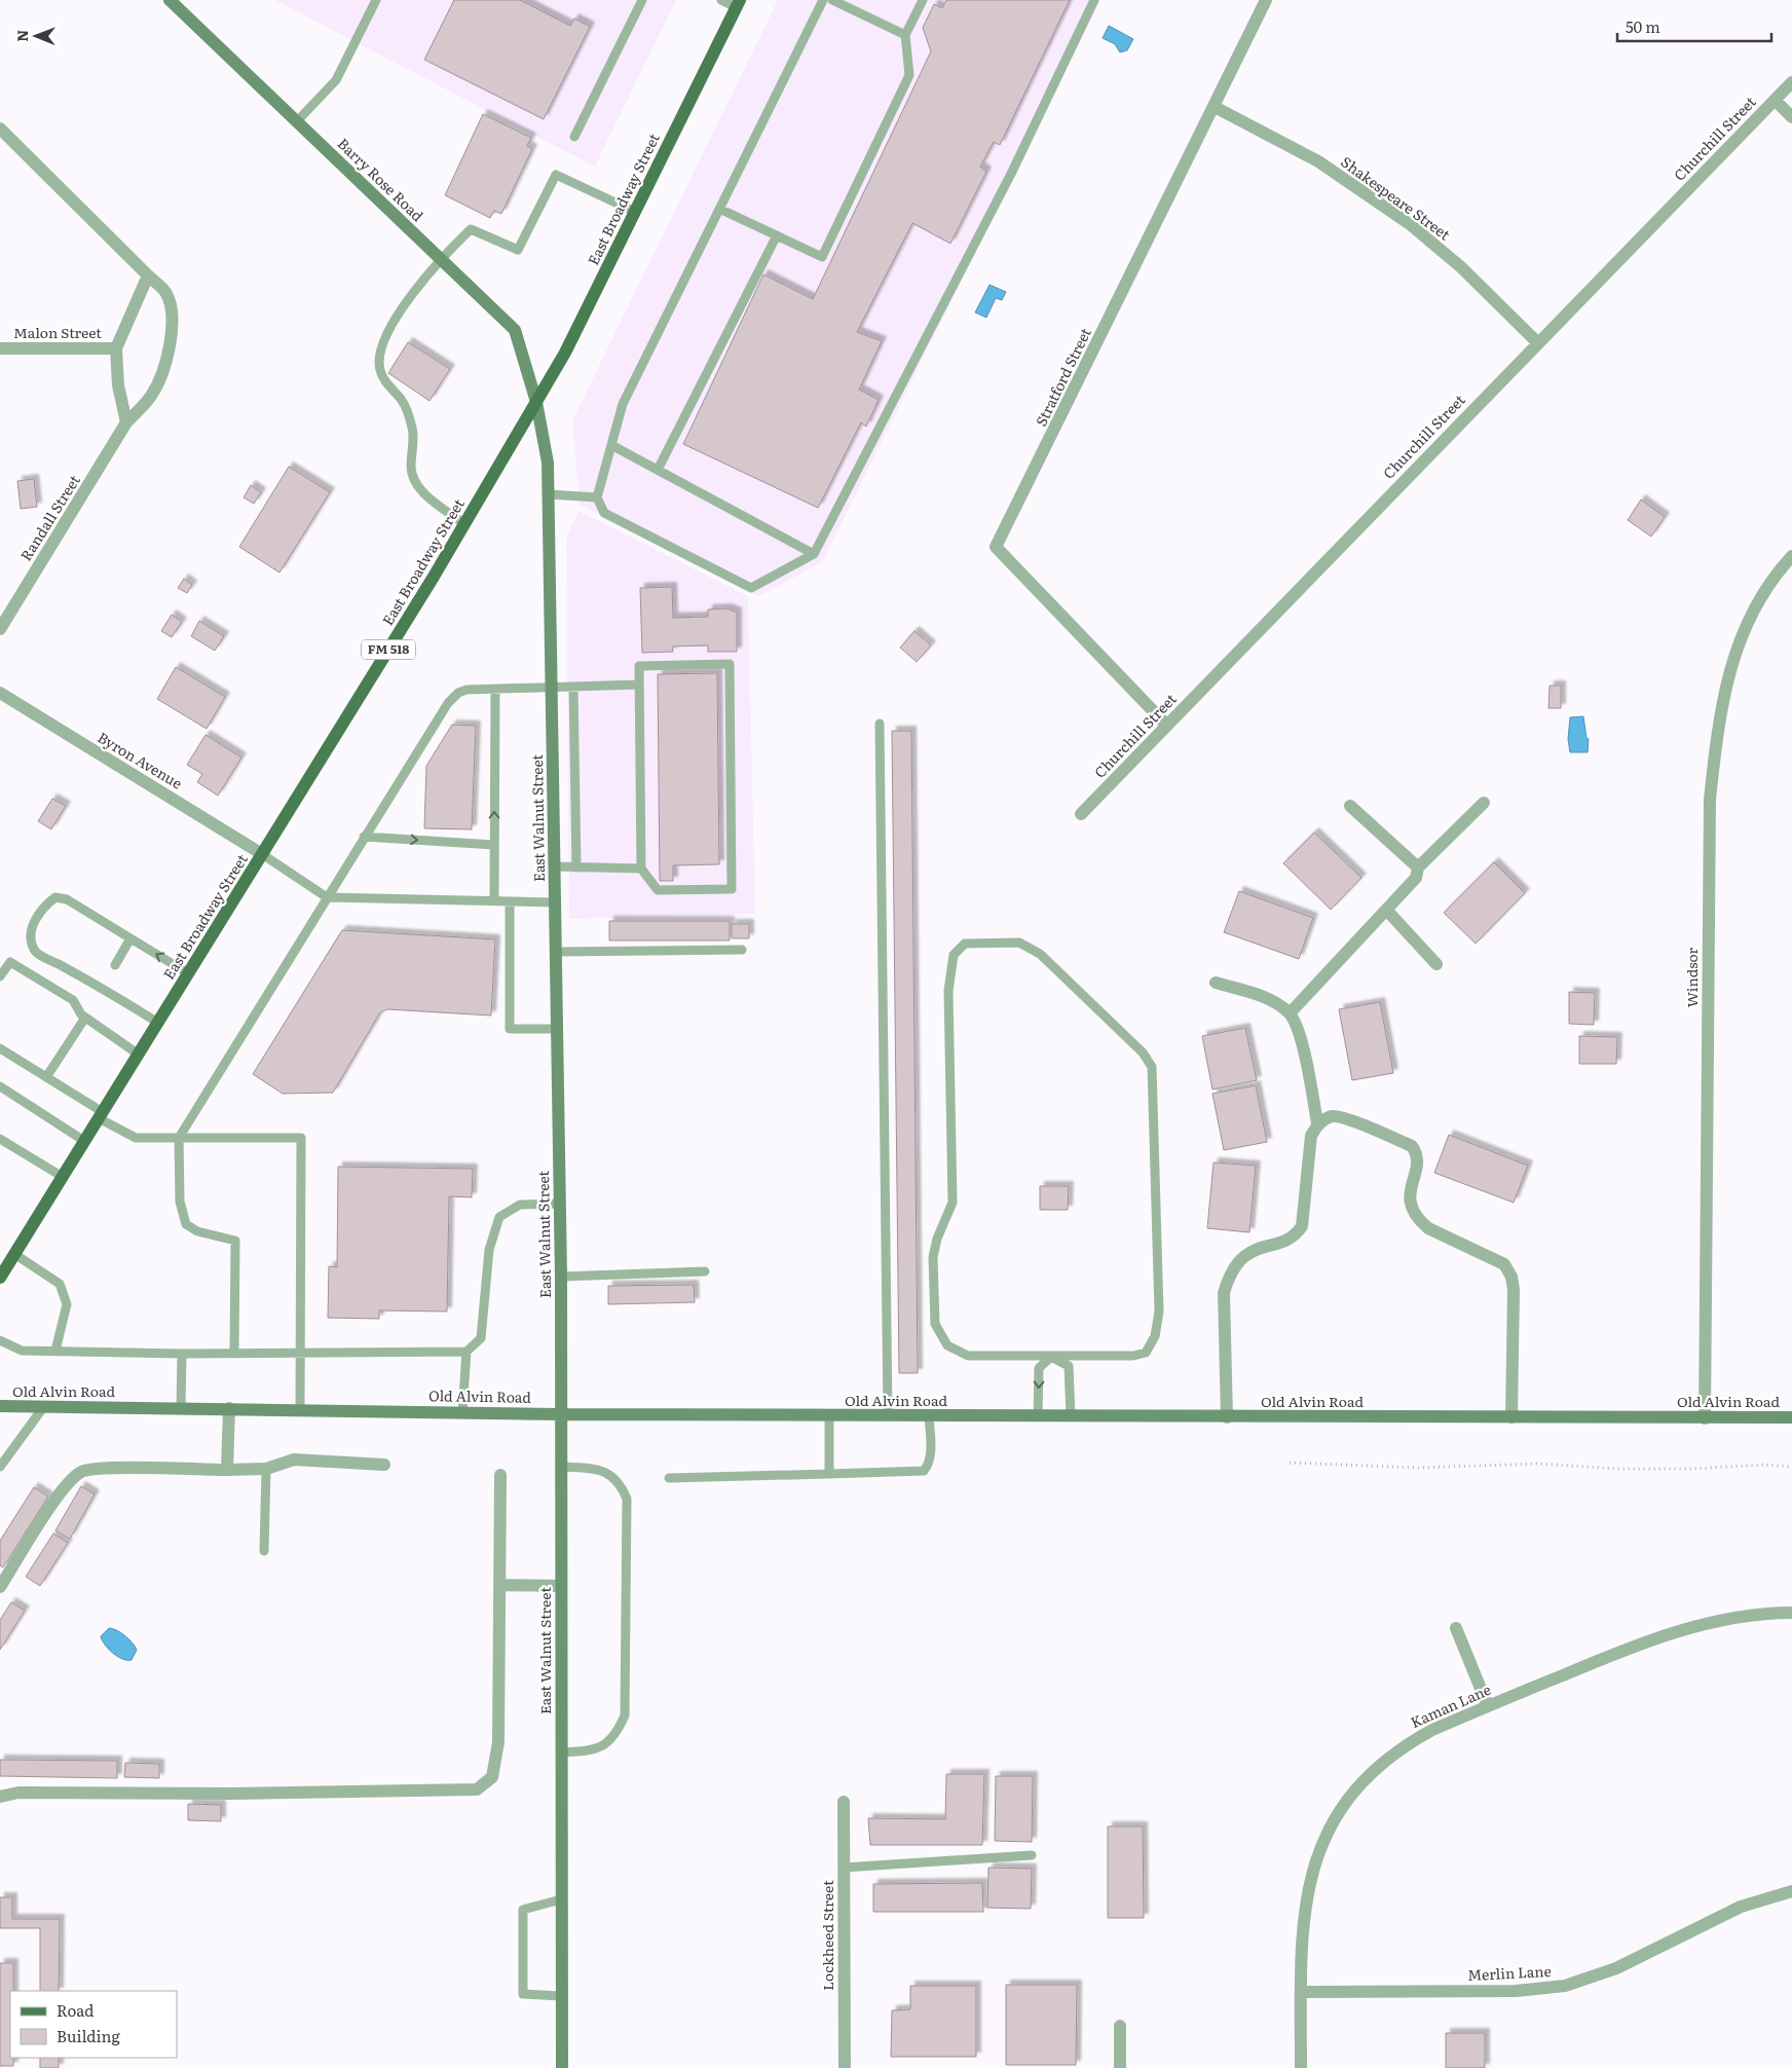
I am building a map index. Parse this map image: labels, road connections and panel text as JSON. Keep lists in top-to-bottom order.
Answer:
{
  "streets": {
    "main road": ["East Broadway Street", "FM 518"],
    "street": [
      "Churchill Street",
      "Barry Rose Road",
      "Shakespeare Street",
      "Malon Street",
      "Stratford Street",
      "Randall Street",
      "Byron Avenue",
      "East Walnut Street",
      "Windsor",
      "Old Alvin Road",
      "Kaman Lane",
      "Lockheed Street",
      "Merlin Lane"
    ]
  },
  "crossings": [
    ["Churchill Street", "Shakespeare Street"],
    ["Churchill Street", "Stratford Street"],
    ["Barry Rose Road", "East Broadway Street"],
    ["Barry Rose Road", "East Walnut Street"],
    ["Shakespeare Street", "Stratford Street"],
    ["East Broadway Street", "Byron Avenue"],
    ["East Broadway Street", "East Walnut Street"],
    ["East Walnut Street", "Old Alvin Road"],
    ["Windsor", "Old Alvin Road"],
    ["Kaman Lane", "Merlin Lane"]
  ],
  "legend": ["Road", "Building"],
  "scale_bar": "50 m",
  "north": "left"
}
